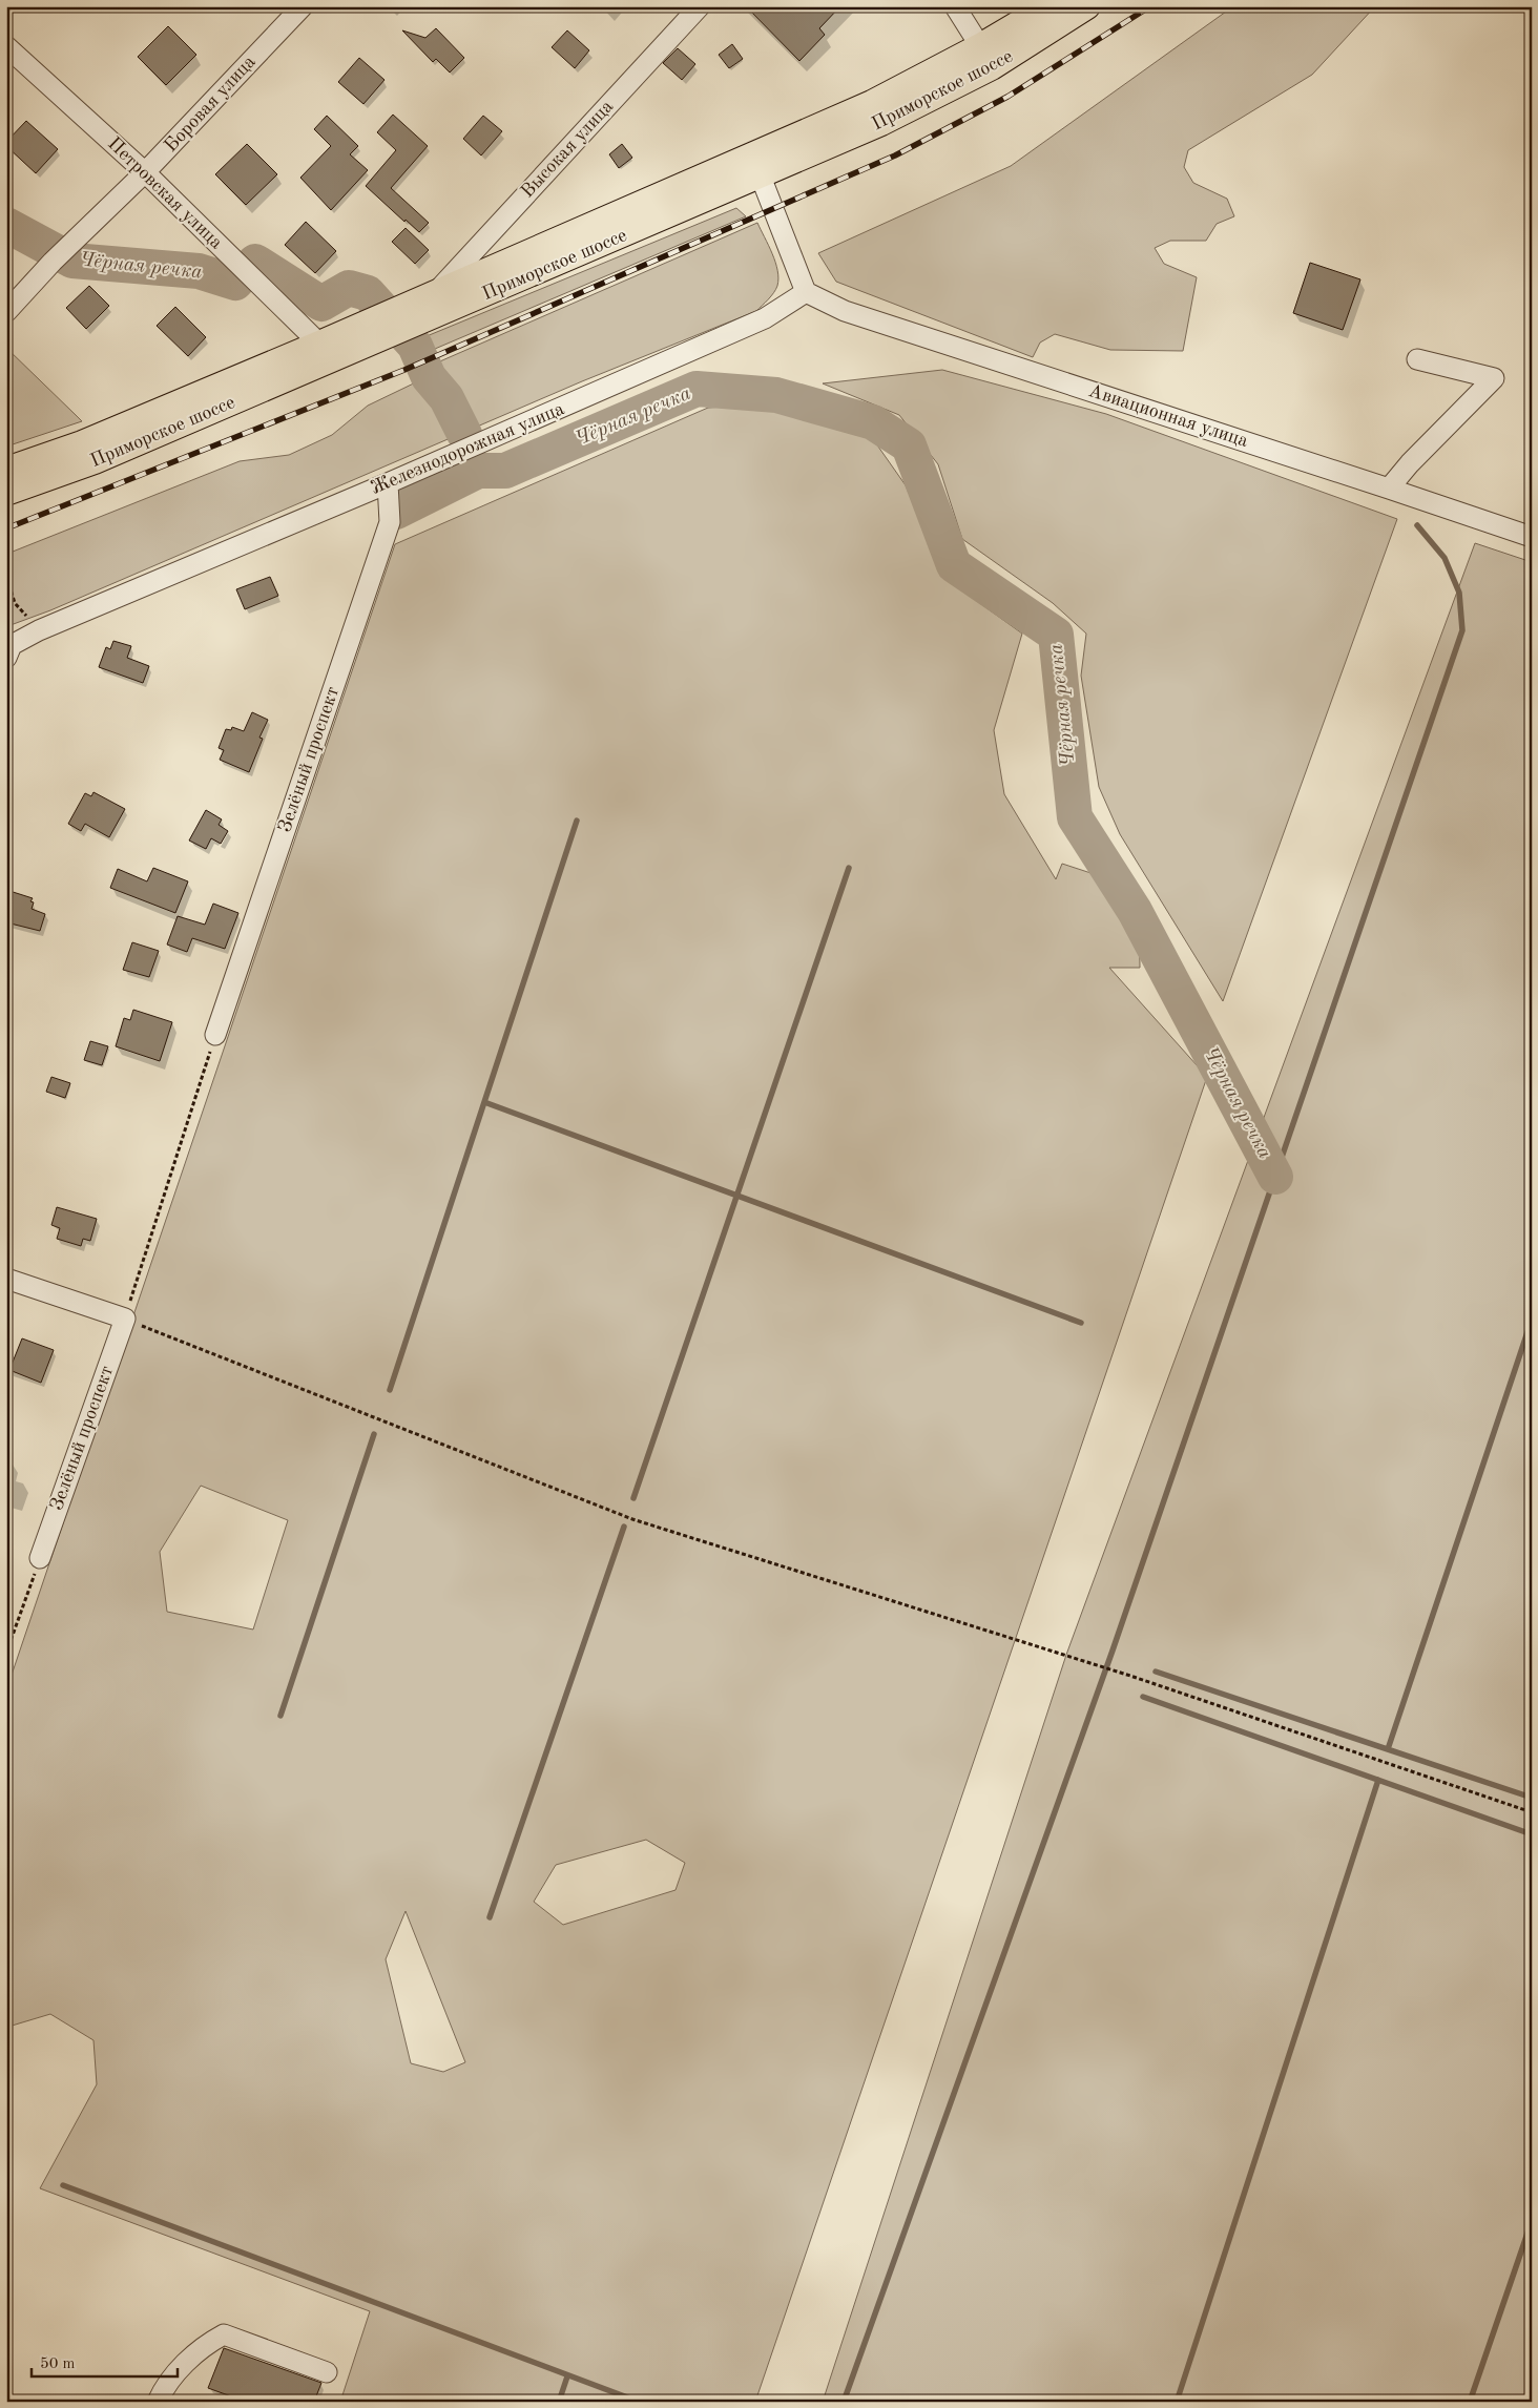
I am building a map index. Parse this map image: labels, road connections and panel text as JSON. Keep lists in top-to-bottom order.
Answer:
{
  "streets": {
    "main road": ["Приморское шоссе"],
    "street": [
      "Боровая улица",
      "Высокая улица",
      "Петровская улица",
      "Авиационная улица",
      "Железнодорожная улица",
      "Зелёный проспект"
    ]
  },
  "crossings": [
    ["Приморское шоссе", "Высокая улица"],
    ["Приморское шоссе", "Петровская улица"],
    ["Боровая улица", "Петровская улица"],
    ["Авиационная улица", "Железнодорожная улица"],
    ["Железнодорожная улица", "Зелёный проспект"]
  ],
  "water": ["Чёрная речка"],
  "scale_bar": "50 m"
}
